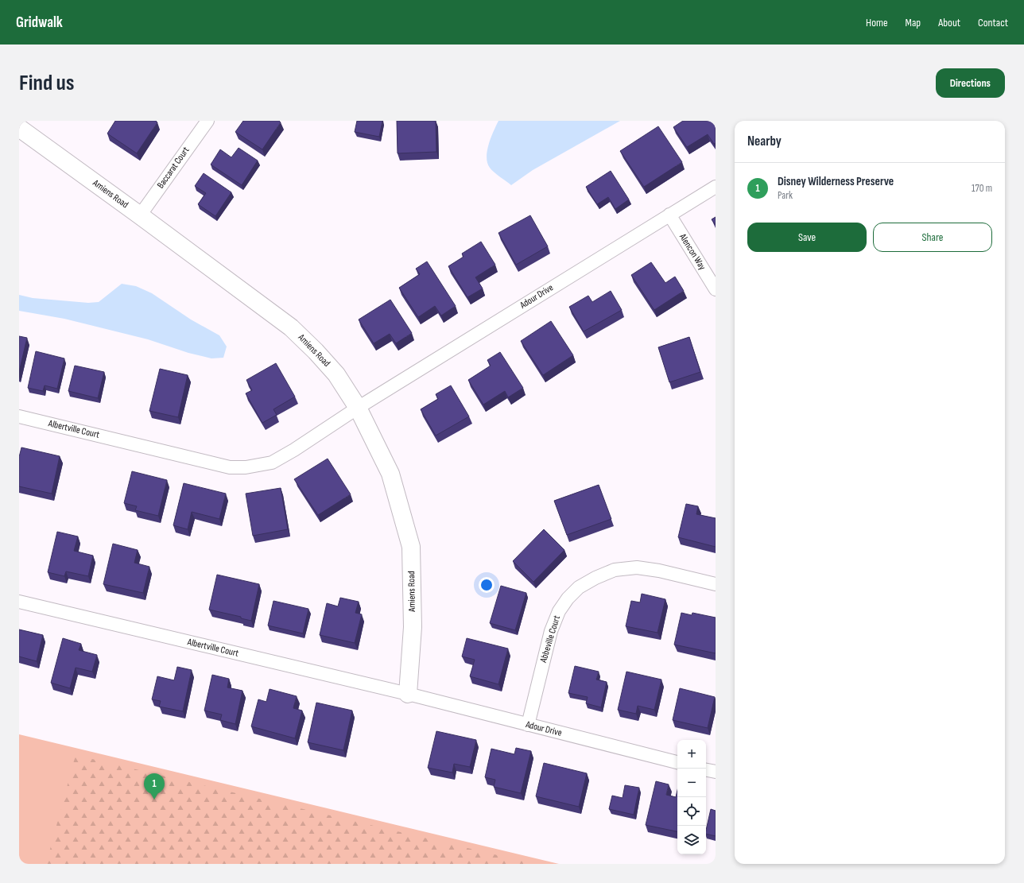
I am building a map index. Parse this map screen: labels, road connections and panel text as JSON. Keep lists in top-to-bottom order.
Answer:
{
  "streets": {
    "street": [
      "Baccarat Court",
      "Amiens Road",
      "Alencon Way",
      "Adour Drive",
      "Albertville Court",
      "Abbeville Court"
    ]
  },
  "crossings": [
    ["Baccarat Court", "Amiens Road"],
    ["Amiens Road", "Adour Drive"],
    ["Amiens Road", "Albertville Court"],
    ["Alencon Way", "Adour Drive"],
    ["Adour Drive", "Albertville Court"],
    ["Adour Drive", "Abbeville Court"]
  ],
  "page": {
    "header": "Gridwalk",
    "nav": [
      "Home",
      "Map",
      "About",
      "Contact"
    ],
    "buttons": [
      "Directions",
      ["Save", "Share"]
    ],
    "title": "Find us",
    "heading": "Nearby",
    "list": [
      {
        "mark": "1",
        "name": "Disney Wilderness Preserve",
        "note": "Park",
        "value": "170 m"
      }
    ],
    "map_buttons": ["+", "−"],
    "pins": "1"
  }
}
